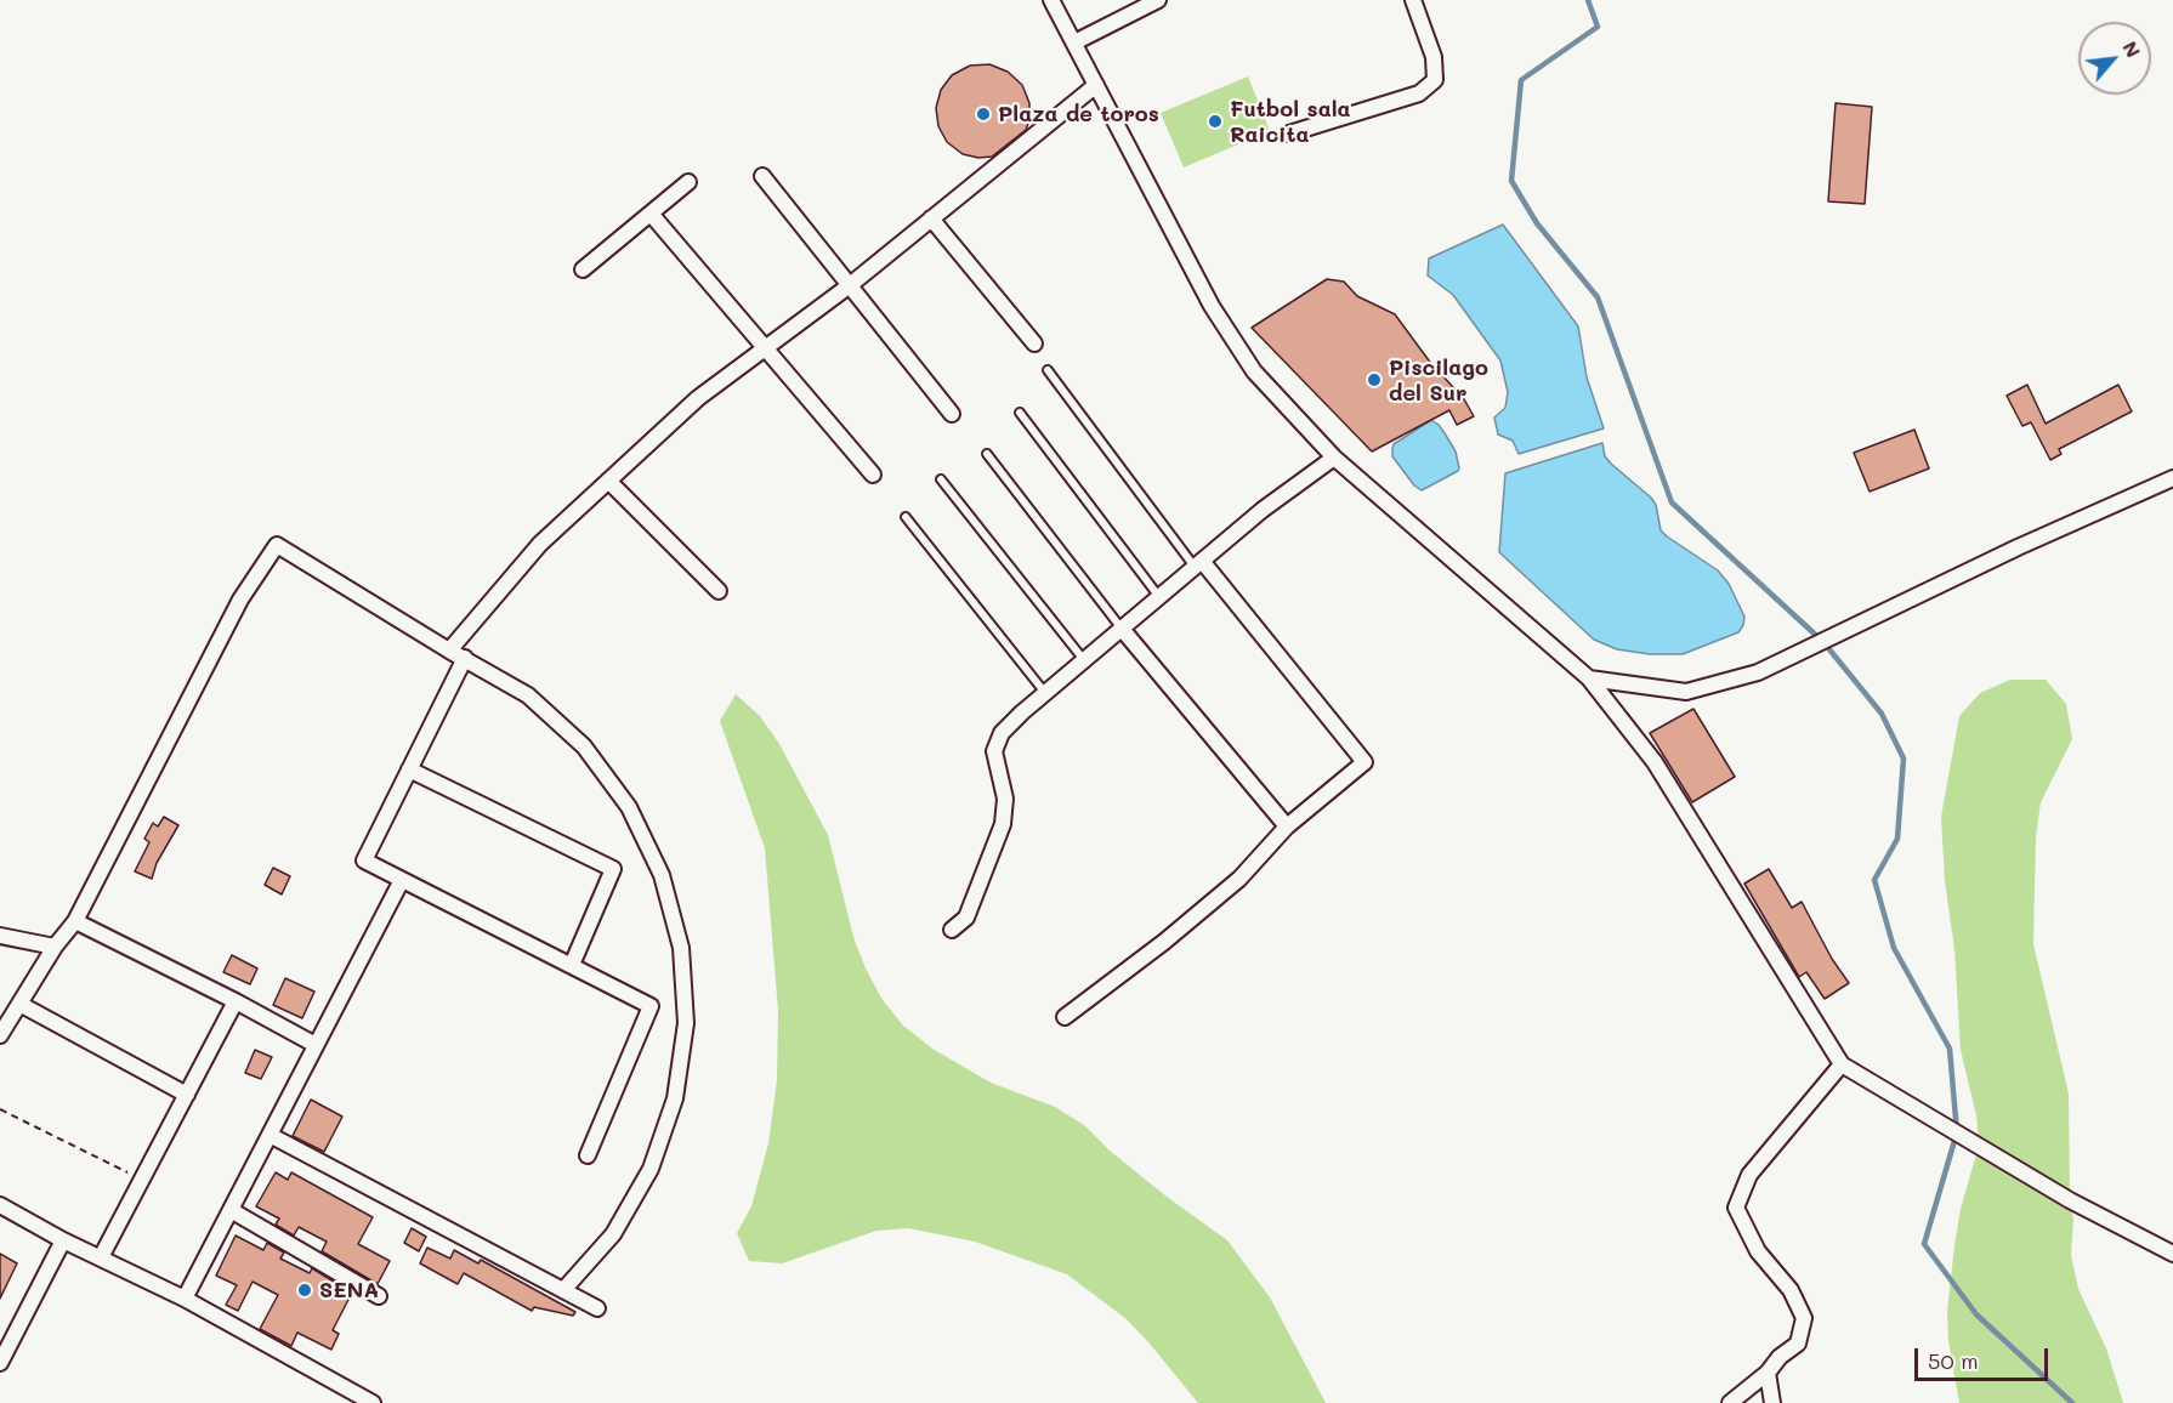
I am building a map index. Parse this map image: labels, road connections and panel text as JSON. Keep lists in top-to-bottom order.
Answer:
{
  "places": [
    "Plaza de toros",
    "Futbol sala Raicita",
    "Piscilago del Sur",
    "SENA"
  ],
  "scale_bar": "50 m",
  "north": "top right"
}
